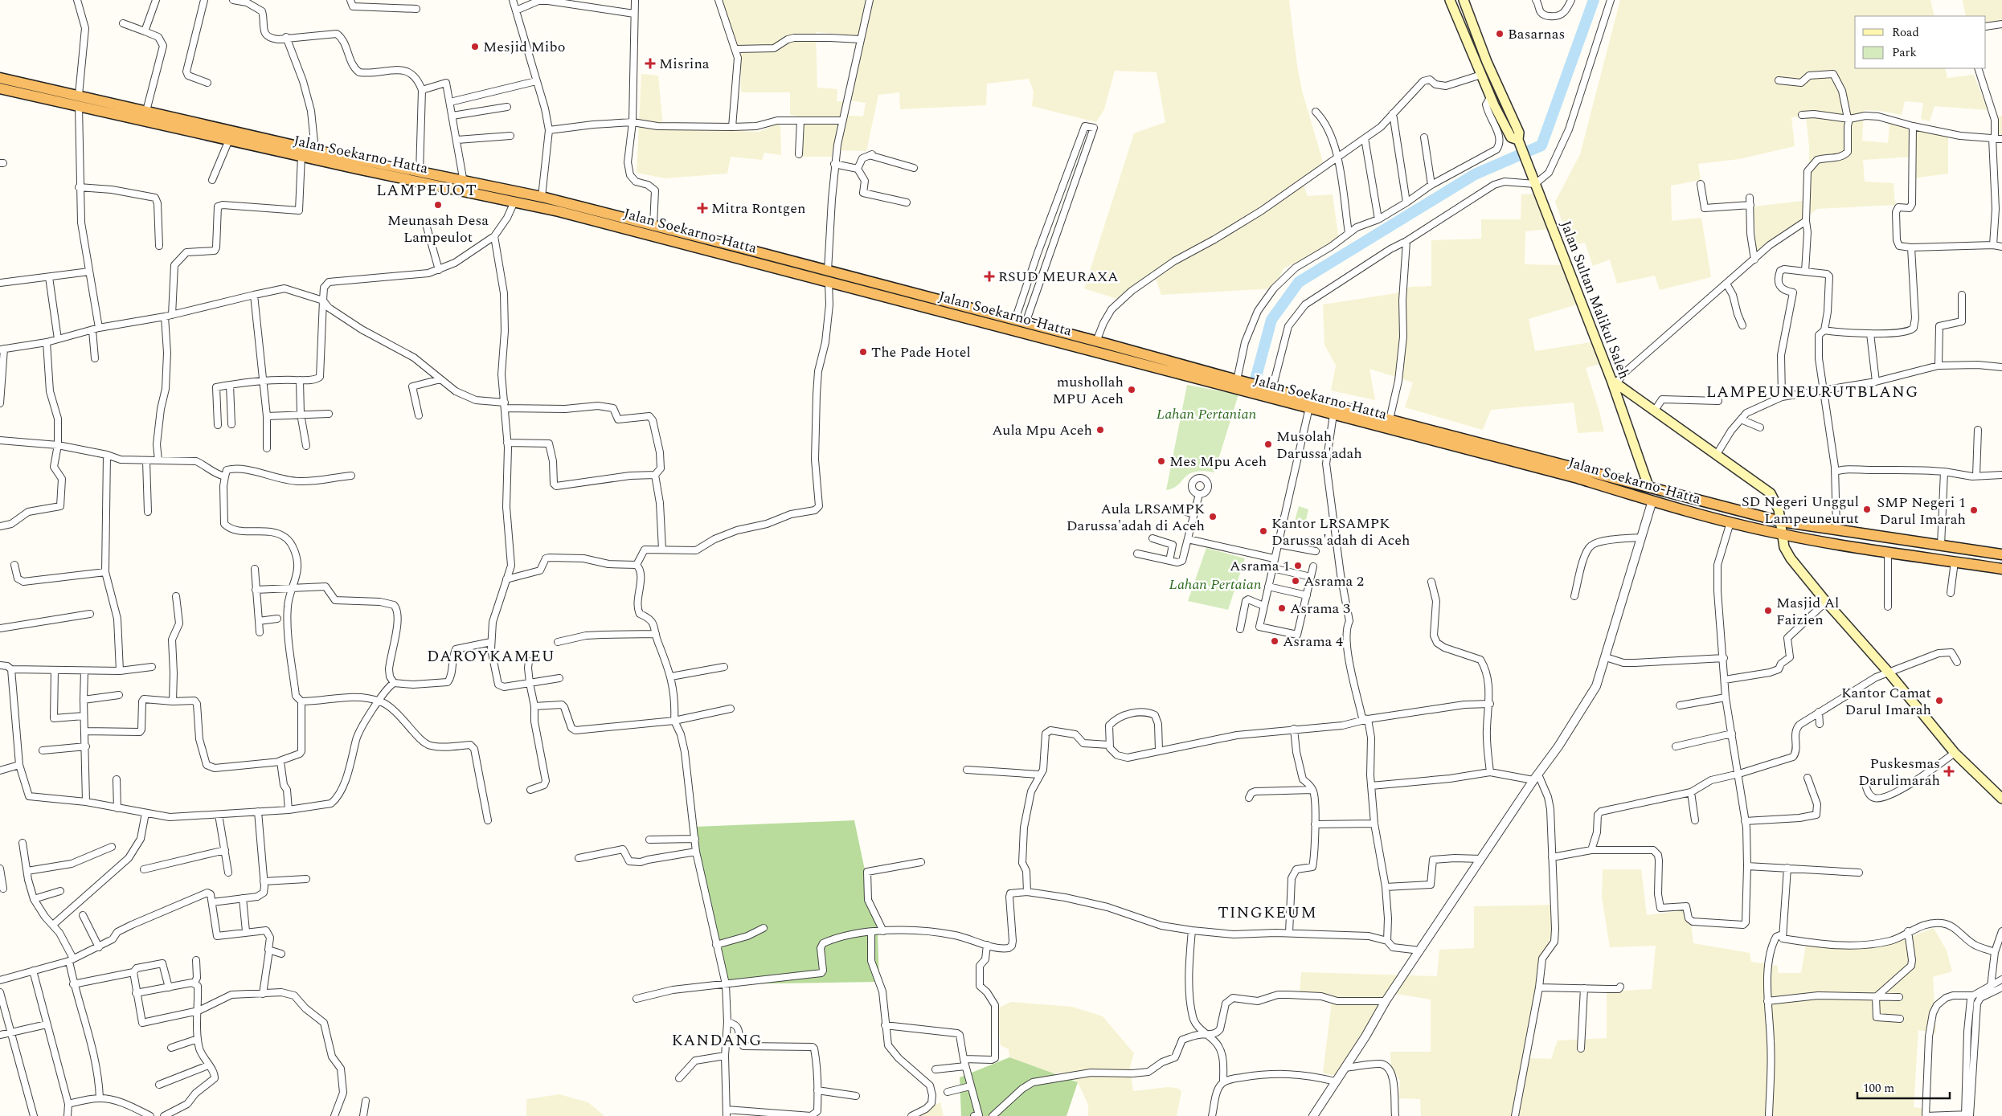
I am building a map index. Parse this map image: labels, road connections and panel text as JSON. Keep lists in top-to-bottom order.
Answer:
{
  "streets": {
    "highway": ["Jalan Soekarno-Hatta"],
    "main road": ["Jalan Sultan Malikul Saleh"]
  },
  "crossings": [
    ["Jalan Soekarno-Hatta", "Jalan Sultan Malikul Saleh"]
  ],
  "districts": [
    "LAMPEUOT",
    "LAMPEUNEURUTBLANG",
    "DAROYKAMEU",
    "TINGKEUM",
    "KANDANG"
  ],
  "parks": ["Lahan Pertanian", "Lahan Pertaian"],
  "places": {
    "other": [
      "Basarnas",
      "Mesjid Mibo",
      "Meunasah Desa Lampeulot",
      "The Pade Hotel",
      "mushollah MPU Aceh",
      "Aula Mpu Aceh",
      "Musolah Darussa'adah",
      "Mes Mpu Aceh",
      "SD Negeri Unggul Lampeuneurut",
      "SMP Negeri 1 Darul Imarah",
      "Aula LRSAMPK Darussa'adah di Aceh",
      "Kantor LRSAMPK Darussa'adah di Aceh",
      "Asrama 1",
      "Asrama 2",
      "Asrama 3",
      "Masjid Al Faizien",
      "Asrama 4",
      "Kantor Camat Darul Imarah"
    ],
    "health": [
      "Misrina",
      "Mitra Rontgen",
      "RSUD MEURAXA",
      "Puskesmas Darulimarah"
    ]
  },
  "legend": ["Road", "Park"],
  "scale_bar": "100 m"
}
